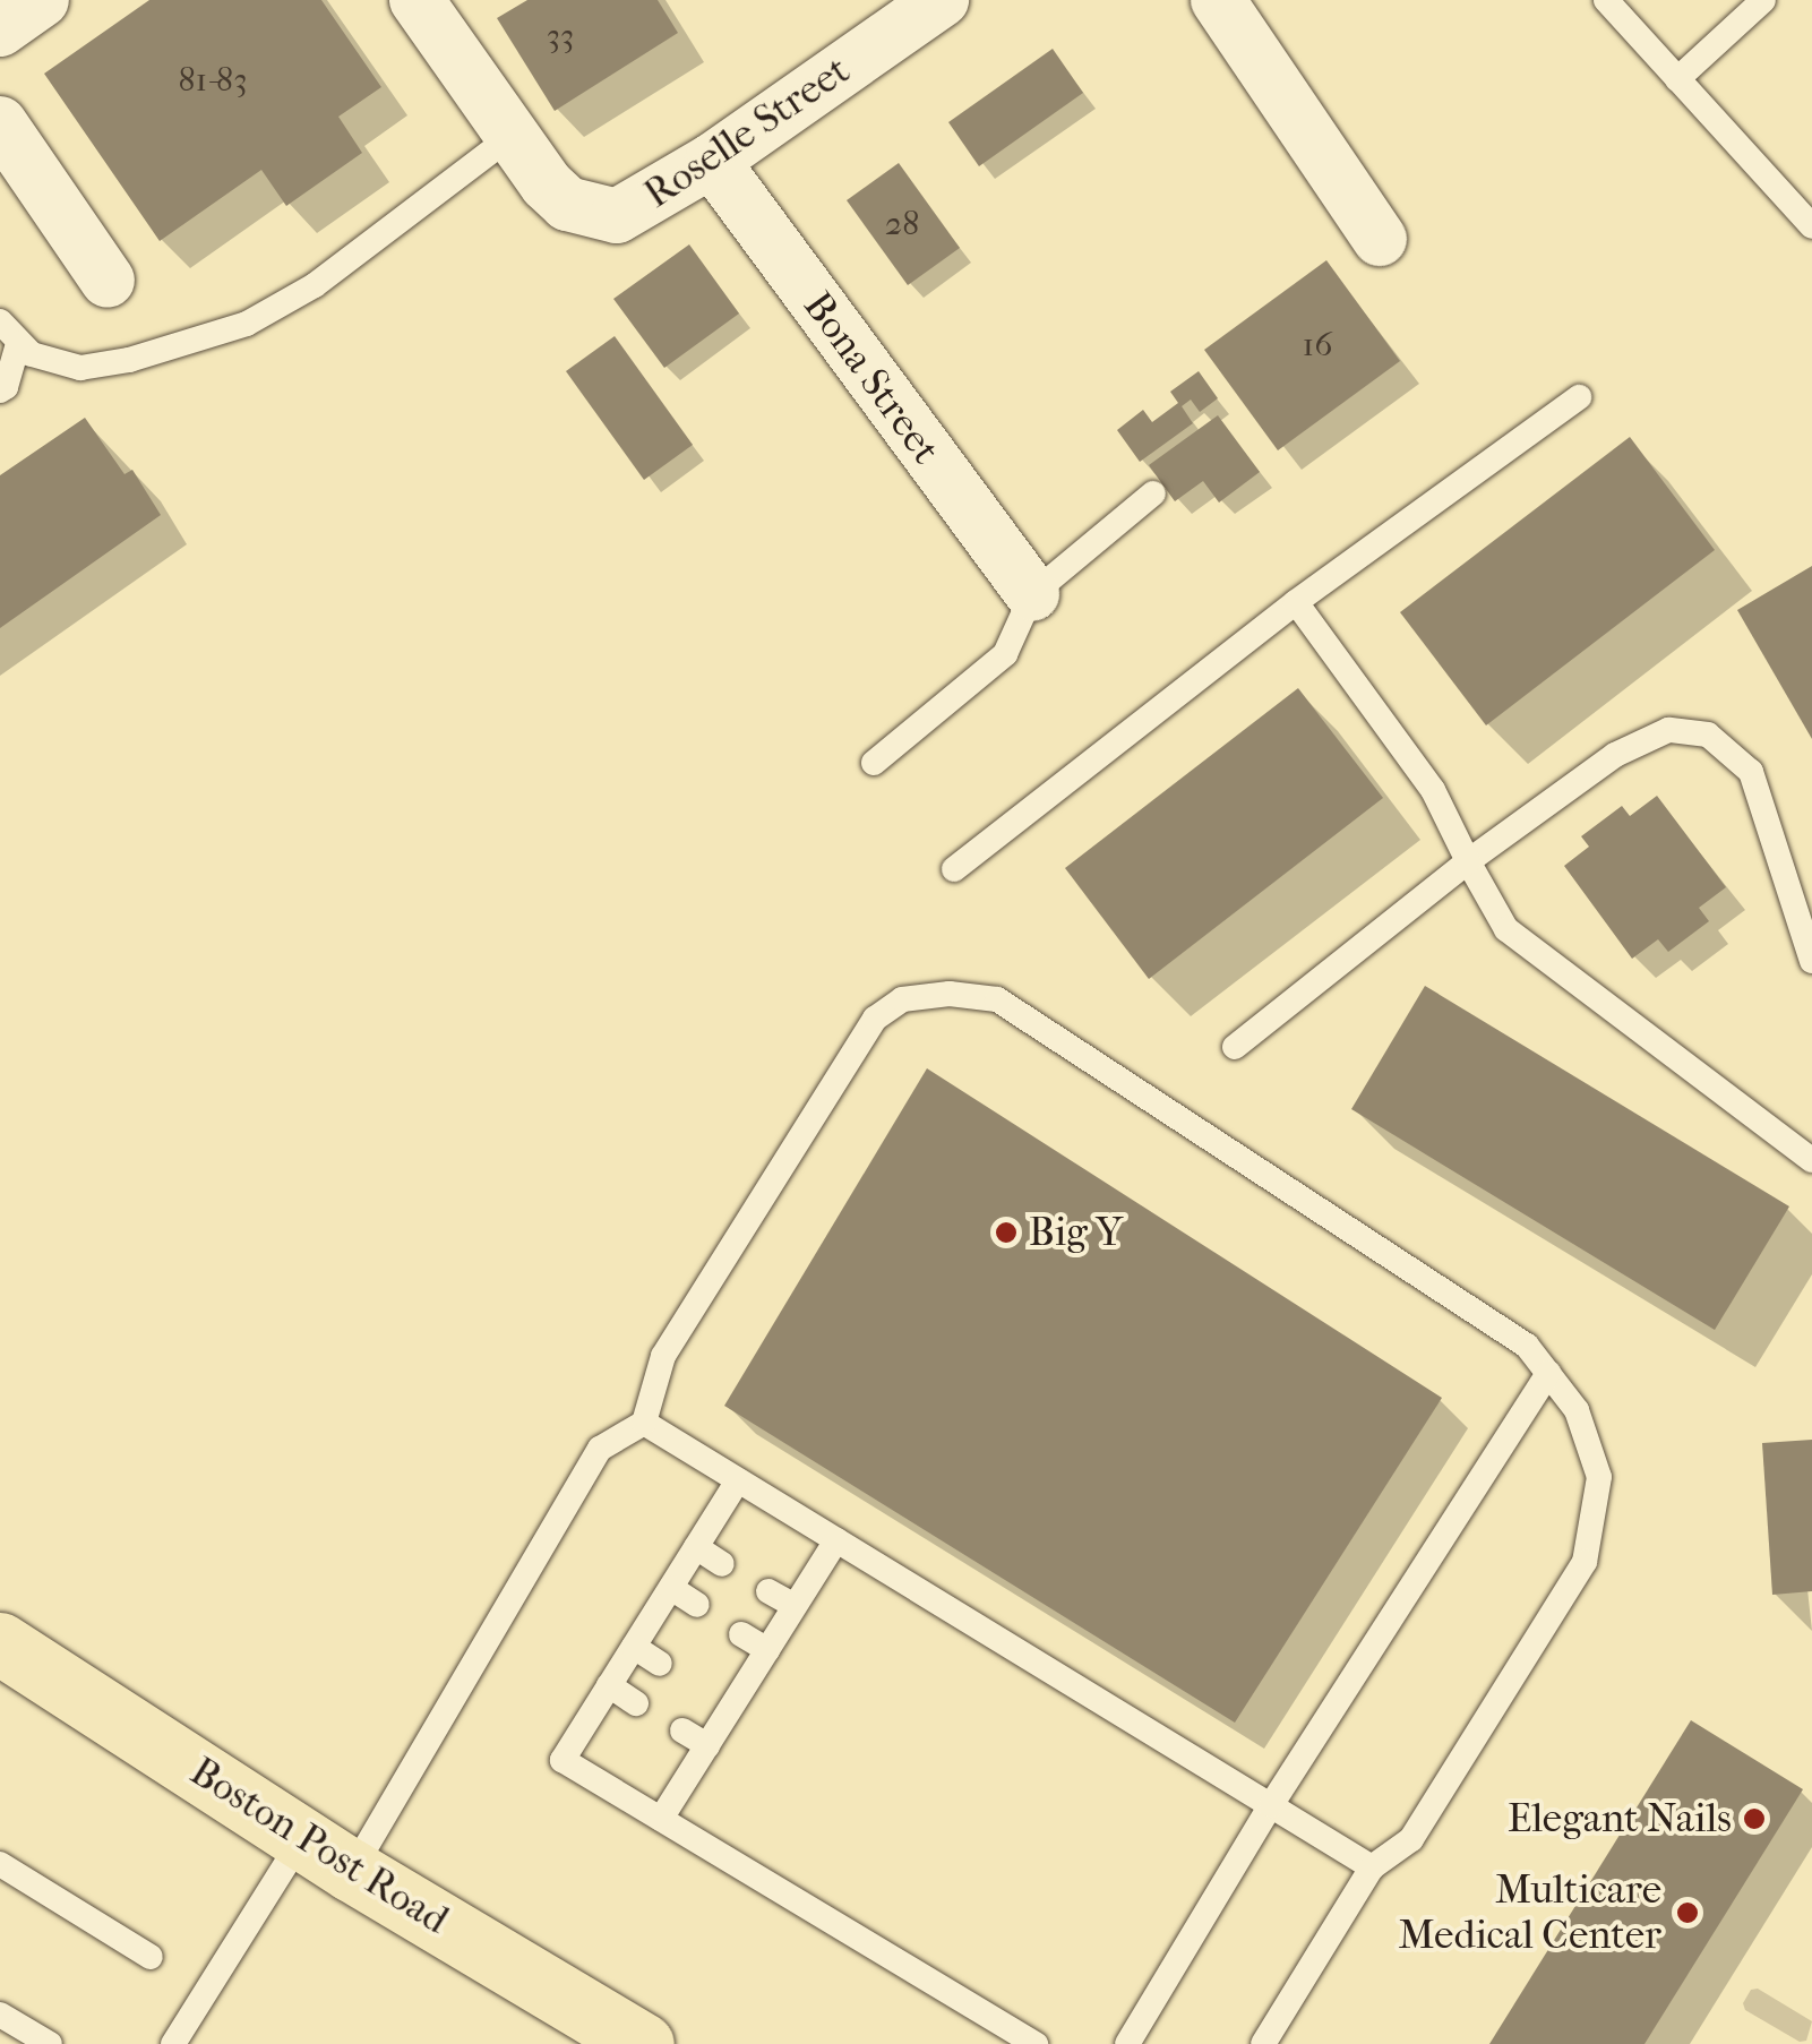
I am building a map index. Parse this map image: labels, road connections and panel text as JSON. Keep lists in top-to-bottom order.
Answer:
{
  "streets": {
    "main road": ["Boston Post Road"],
    "street": ["Roselle Street", "Bona Street"]
  },
  "crossings": [
    ["Roselle Street", "Bona Street"]
  ],
  "places": ["Big Y", "Elegant Nails", "Multicare Medical Center"],
  "house_numbers": [
    "33",
    "81-83",
    "28",
    "16"
  ]
}
